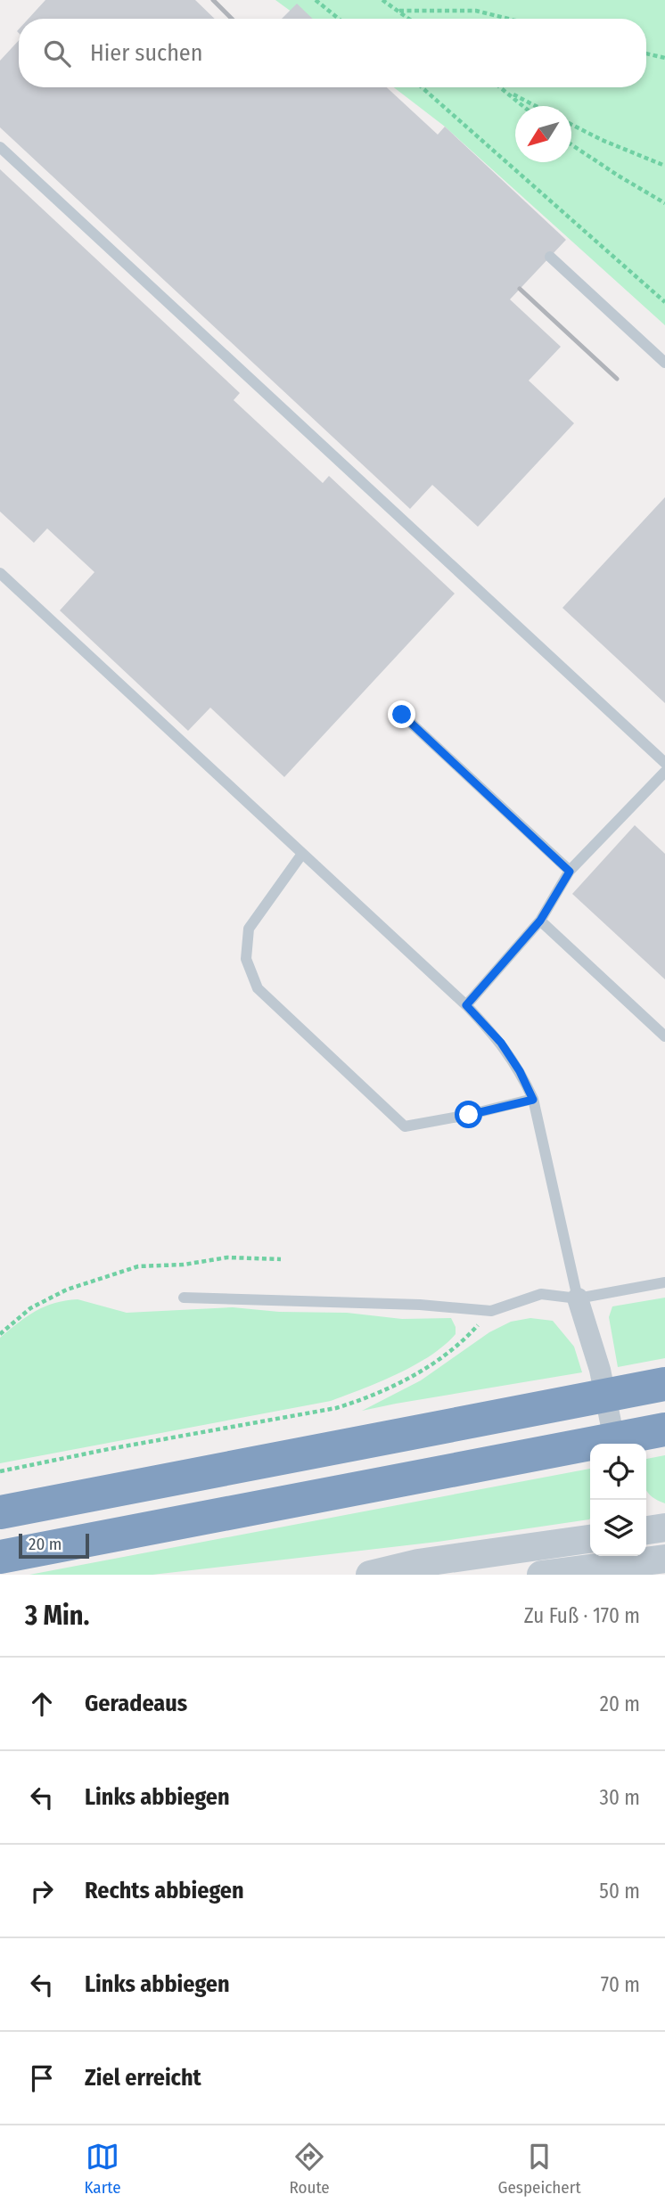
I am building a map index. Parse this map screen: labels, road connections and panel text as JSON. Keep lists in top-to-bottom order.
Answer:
{
  "scale_bar": "20 m",
  "north": "bottom left",
  "page": {
    "search": "Hier suchen",
    "scale": "20 m",
    "heading": ["3 Min.", "Zu Fuß · 170 m"],
    "list": [
      ["Geradeaus", "20 m"],
      ["Links abbiegen", "30 m"],
      ["Rechts abbiegen", "50 m"],
      ["Links abbiegen", "70 m"],
      "Ziel erreicht"
    ],
    "nav": ["Karte", "Route", "Gespeichert"]
  }
}
